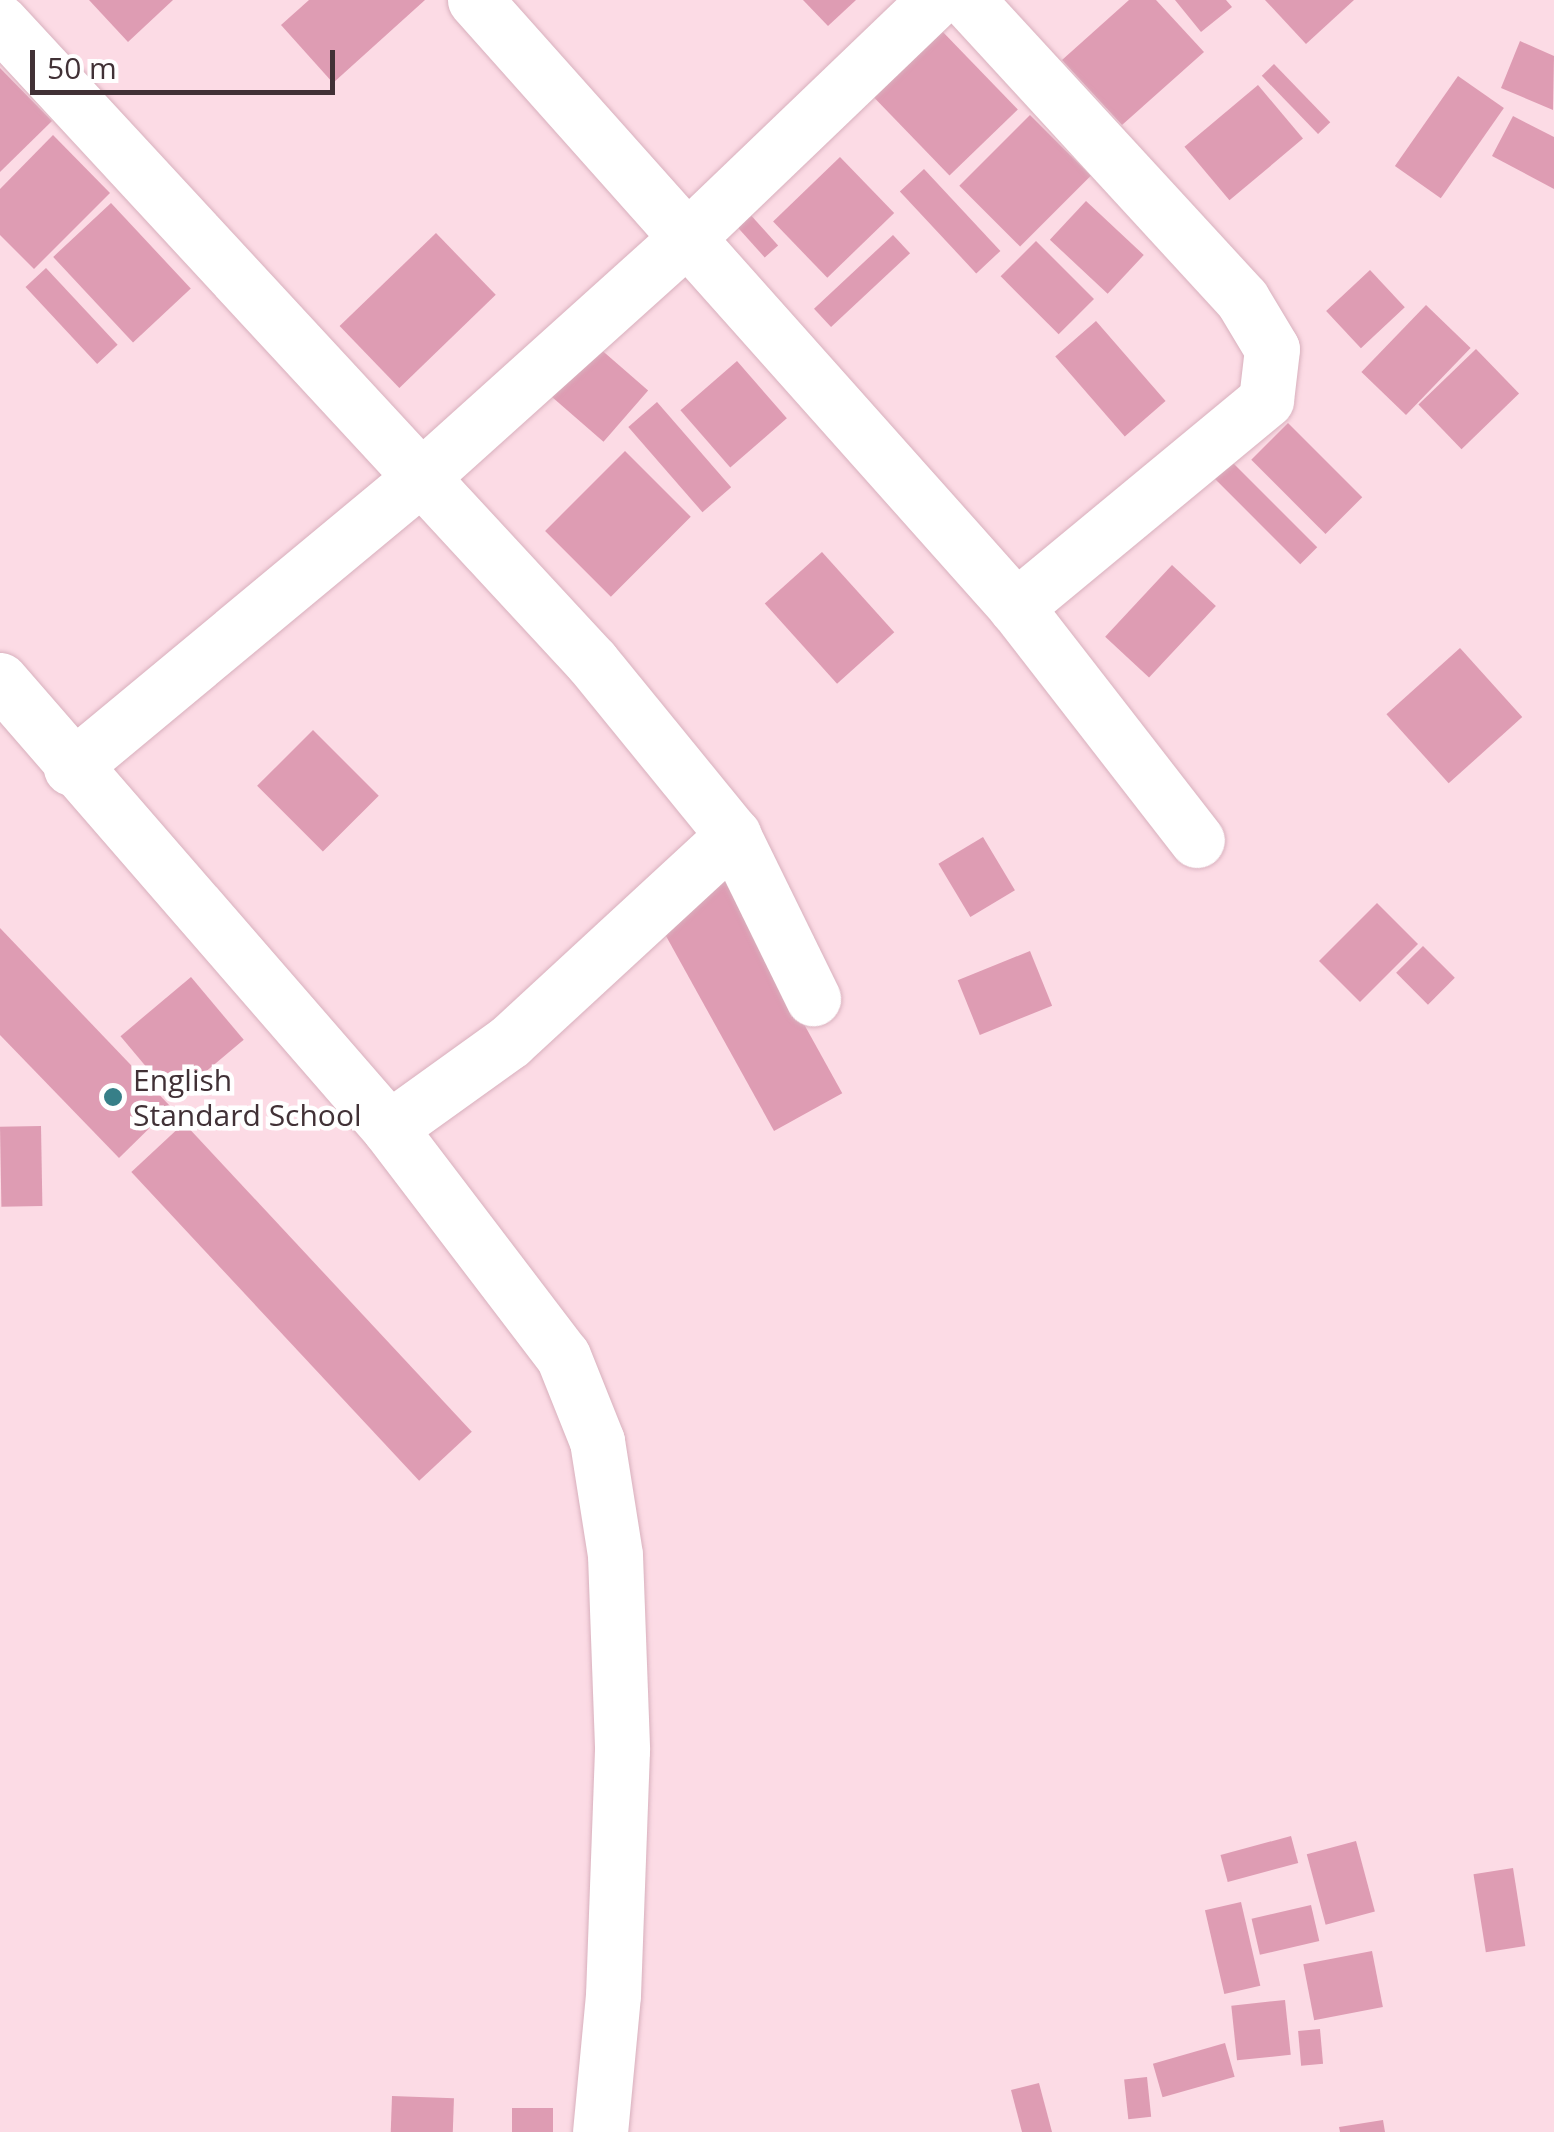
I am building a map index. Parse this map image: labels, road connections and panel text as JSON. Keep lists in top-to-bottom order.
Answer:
{
  "places": ["English Standard School"],
  "scale_bar": "50 m"
}
